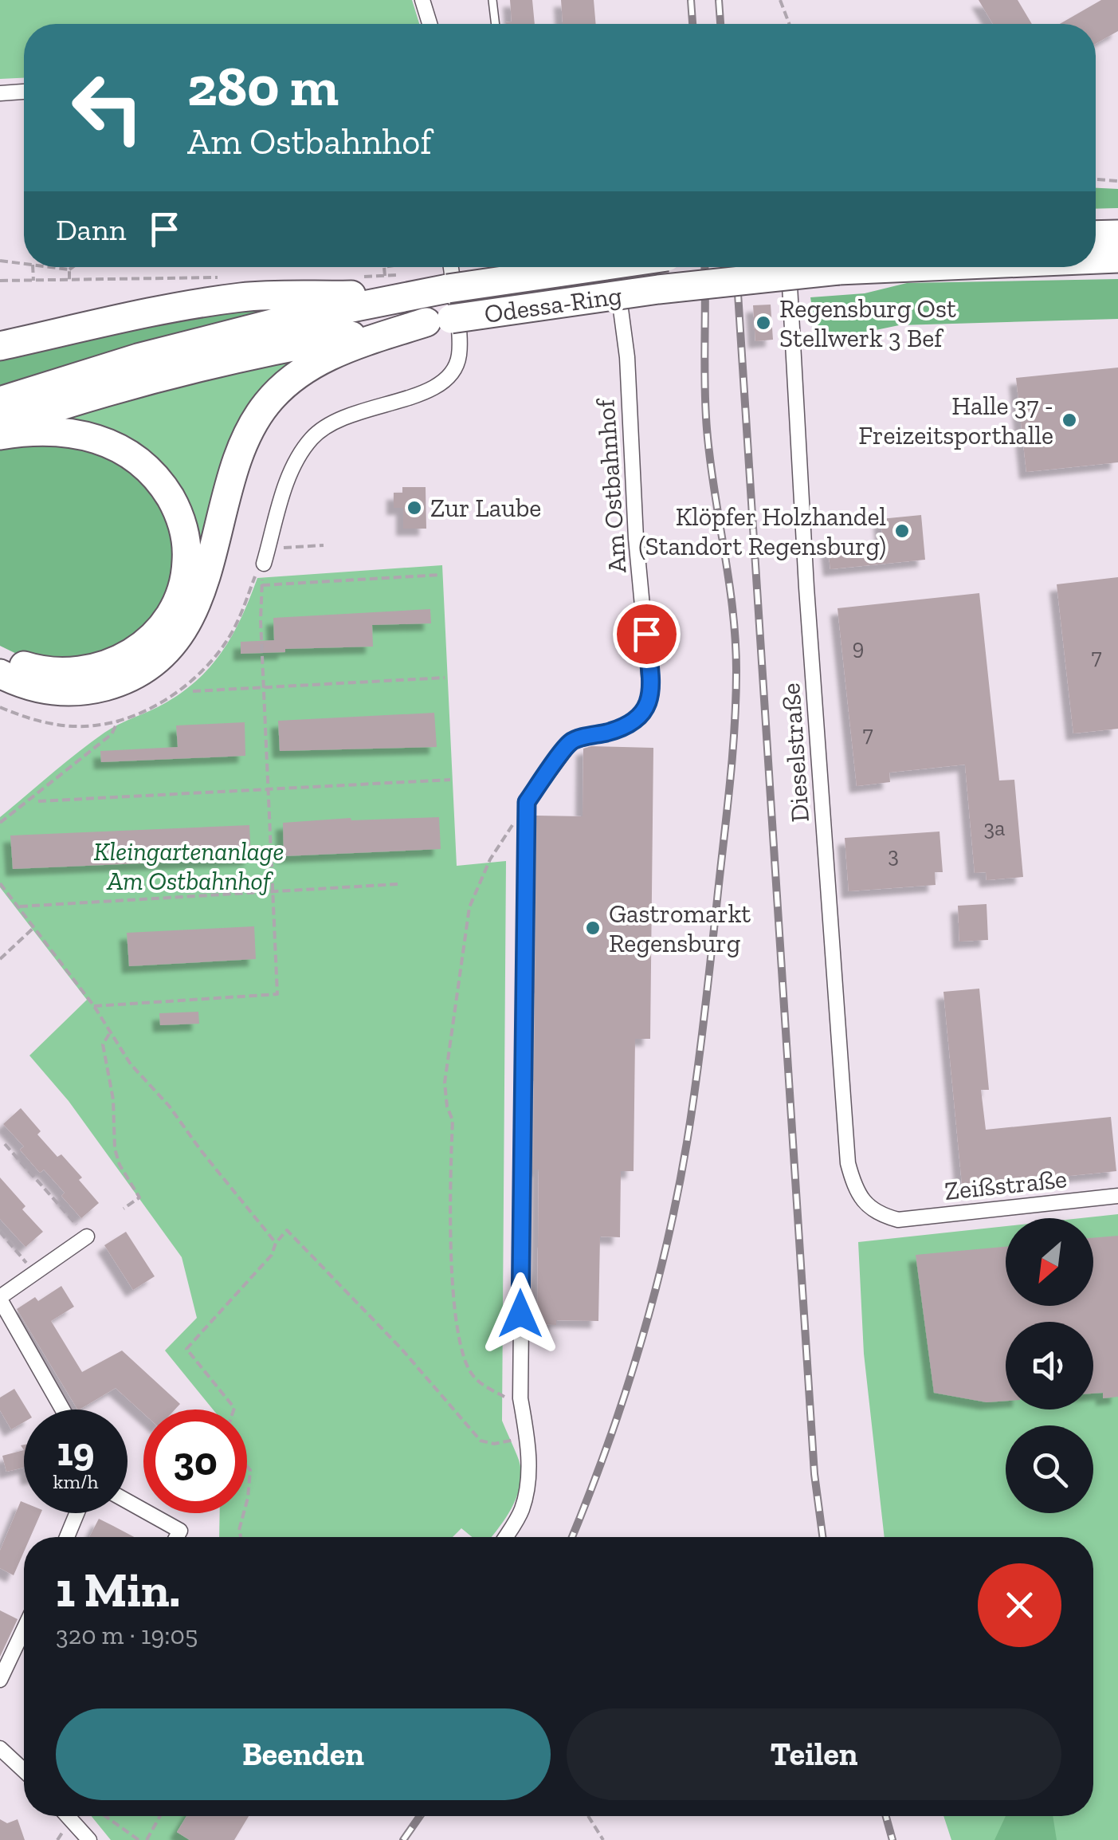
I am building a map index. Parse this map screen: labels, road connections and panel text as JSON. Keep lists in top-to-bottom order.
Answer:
{
  "streets": {
    "highway": ["Odessa-Ring"],
    "street": ["Am Ostbahnhof", "Dieselstraße", "Zeißstraße"]
  },
  "crossings": [
    ["Dieselstraße", "Zeißstraße"]
  ],
  "parks": ["Kleingartenanlage Am Ostbahnhof"],
  "places": [
    "Regensburg Ost Stellwerk 3 Bef",
    "Halle 37 - Freizeitsporthalle",
    "Zur Laube",
    "Klöpfer Holzhandel (Standort Regensburg)",
    "Gastromarkt Regensburg"
  ],
  "house_numbers": [
    "9",
    "7",
    "7",
    "3a",
    "3"
  ],
  "north": "bottom left",
  "page": {
    "turn": ["280 m", "Am Ostbahnhof"],
    "then": "Dann",
    "speed": "19 km/h",
    "limit": "30",
    "heading": ["1 Min.", "320 m · 19:05"],
    "buttons": ["Beenden", "Teilen"]
  }
}
